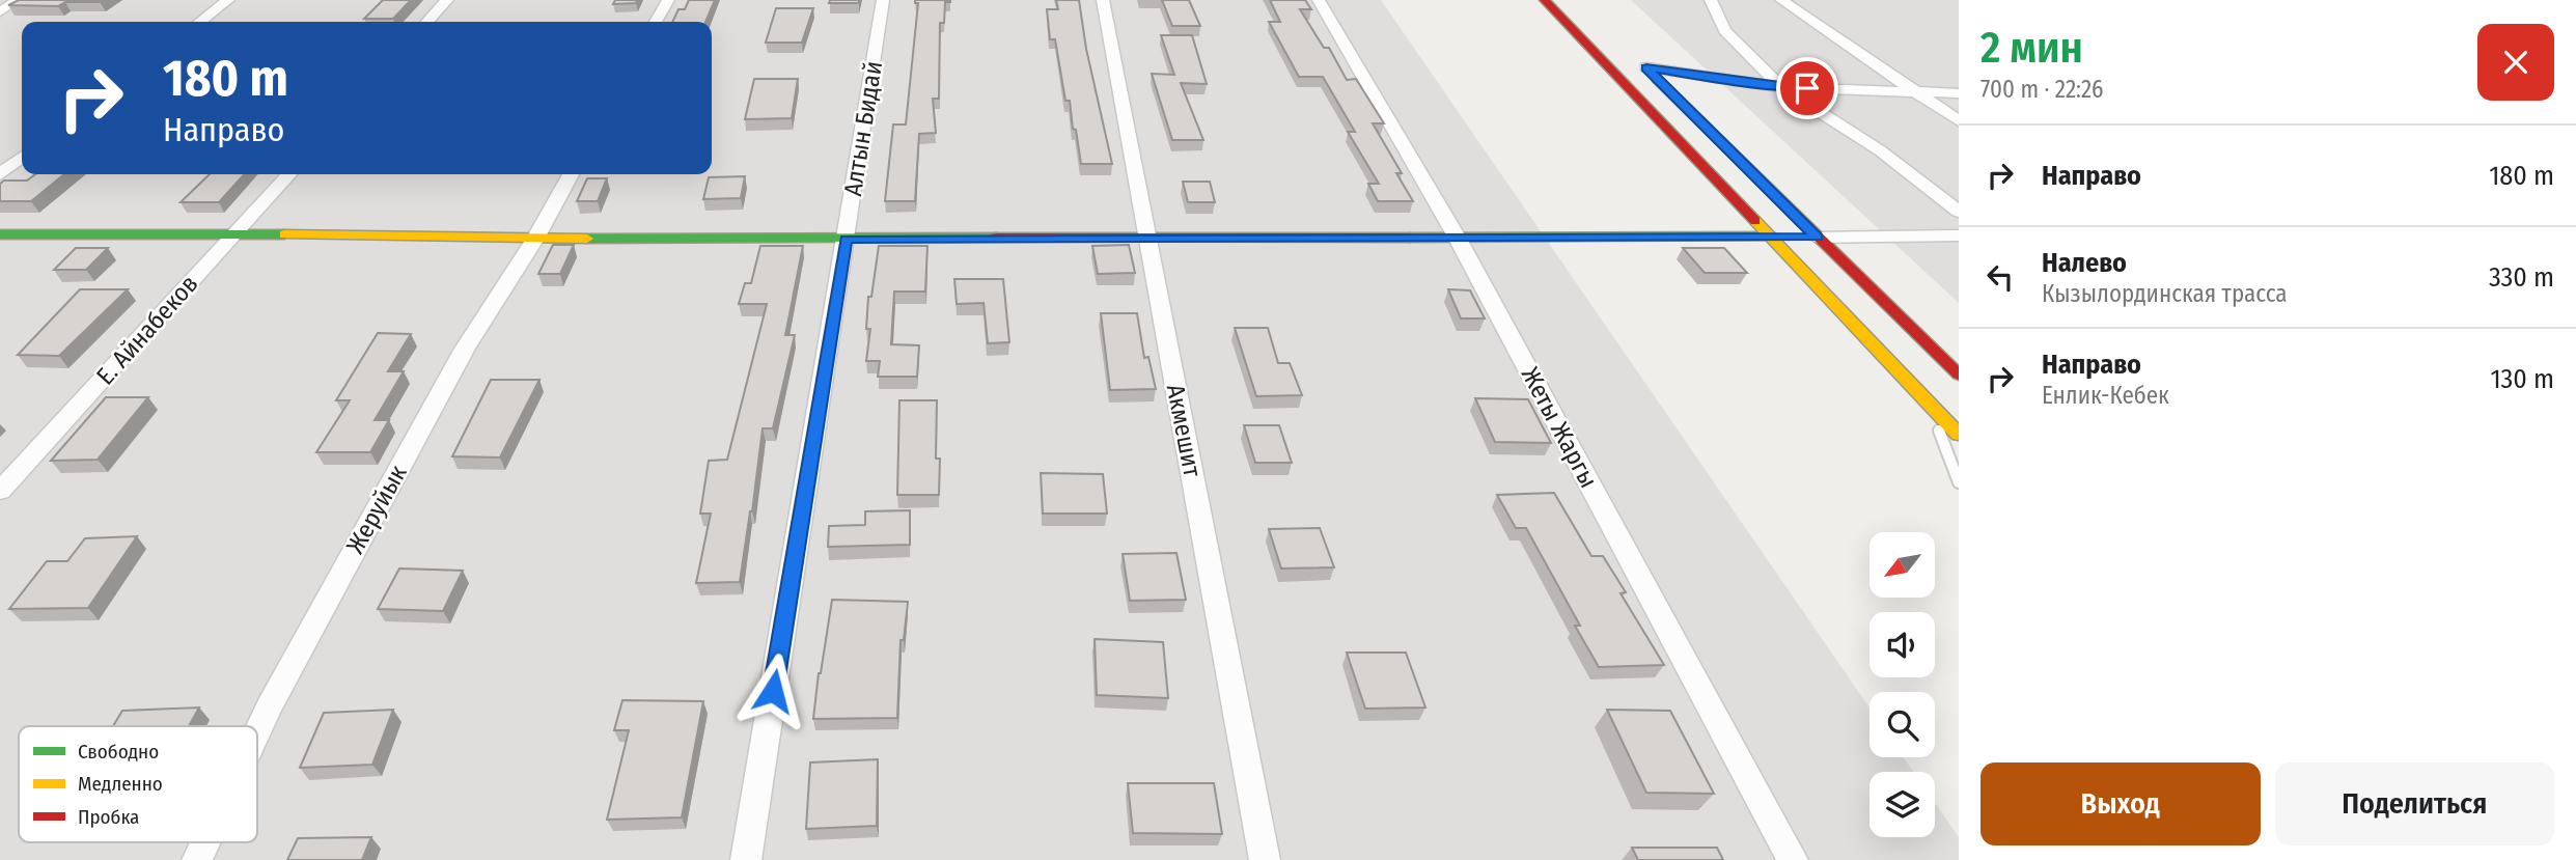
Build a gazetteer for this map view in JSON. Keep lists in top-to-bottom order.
{
  "streets": {
    "street": [
      "Алтын Бидай",
      "Е. Айнабеков",
      "Жеты Жаргы",
      "Акмешит",
      "Жеруйык"
    ]
  },
  "legend": ["Свободно", "Медленно", "Пробка"],
  "north": "bottom left",
  "page": {
    "heading": ["2 мин", "700 m · 22:26"],
    "turn": ["180 m", "Направо"],
    "list": [
      {
        "name": "Направо",
        "value": "180 m"
      },
      {
        "name": "Налево",
        "note": "Кызылординская трасса",
        "value": "330 m"
      },
      {
        "name": "Направо",
        "note": "Енлик-Кебек",
        "value": "130 m"
      }
    ],
    "buttons": ["Выход", "Поделиться"]
  }
}
